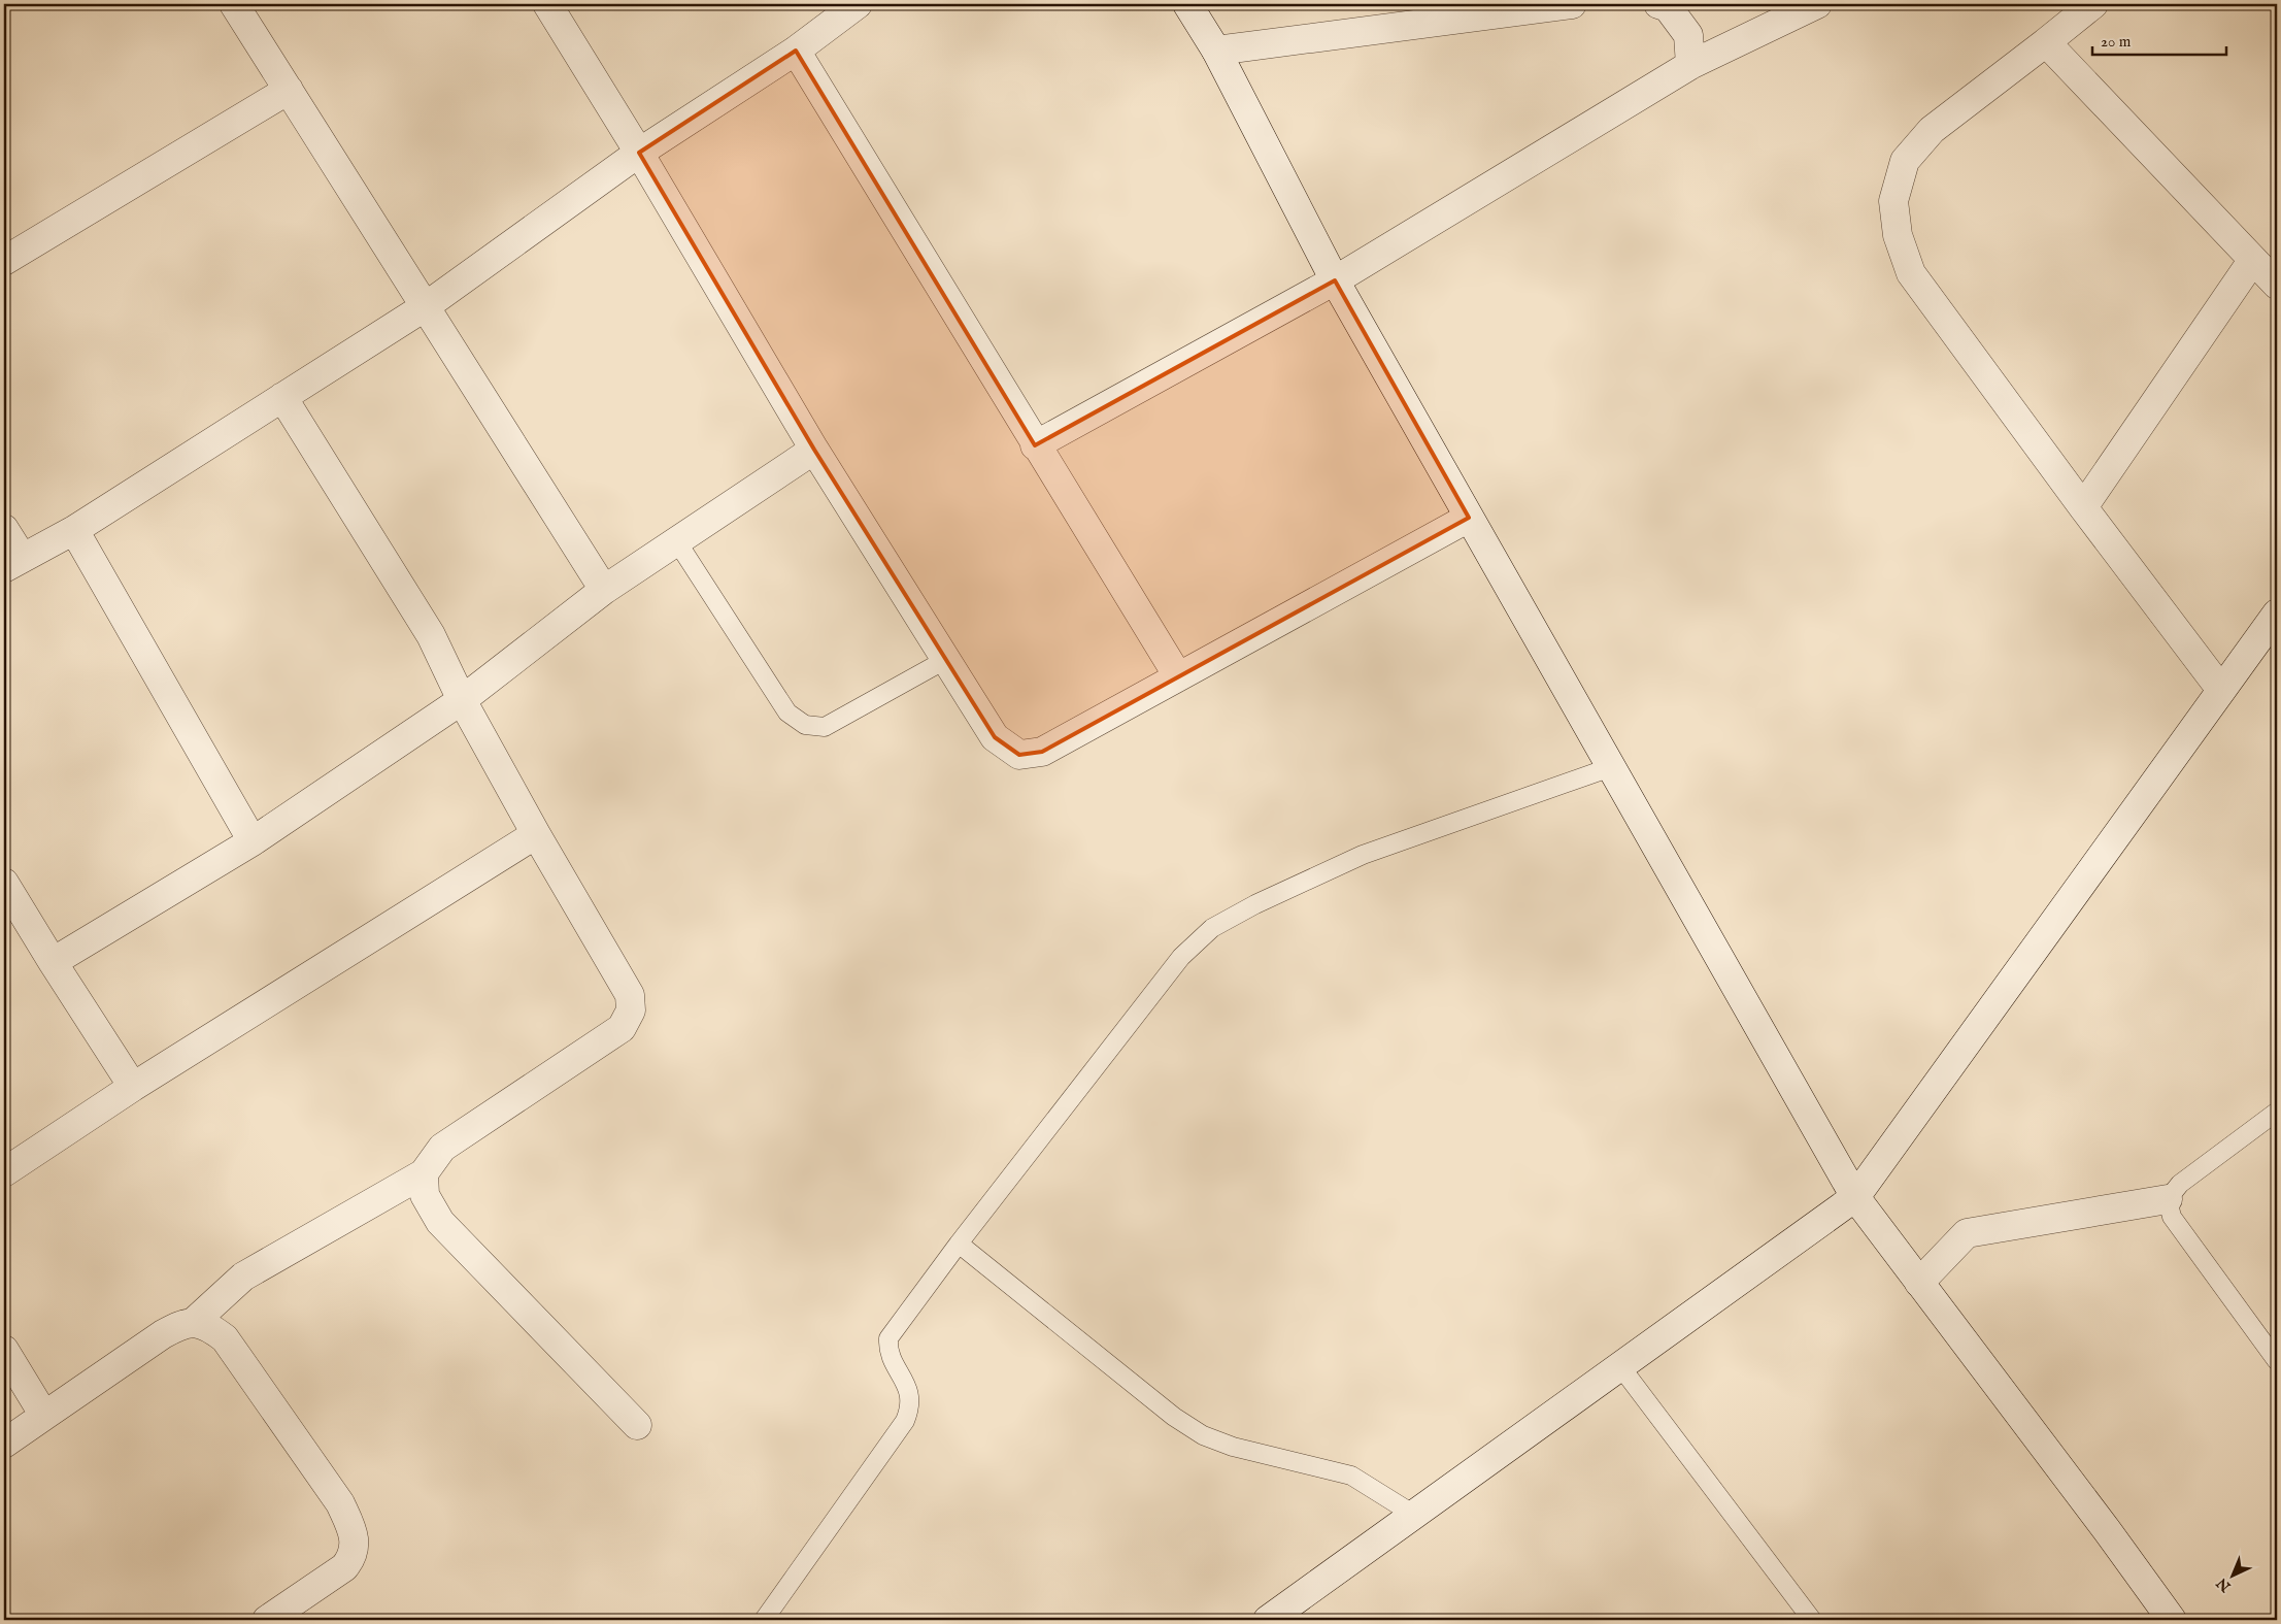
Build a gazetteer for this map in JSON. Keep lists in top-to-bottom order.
{
  "scale_bar": "20 m",
  "north": "bottom left"
}
